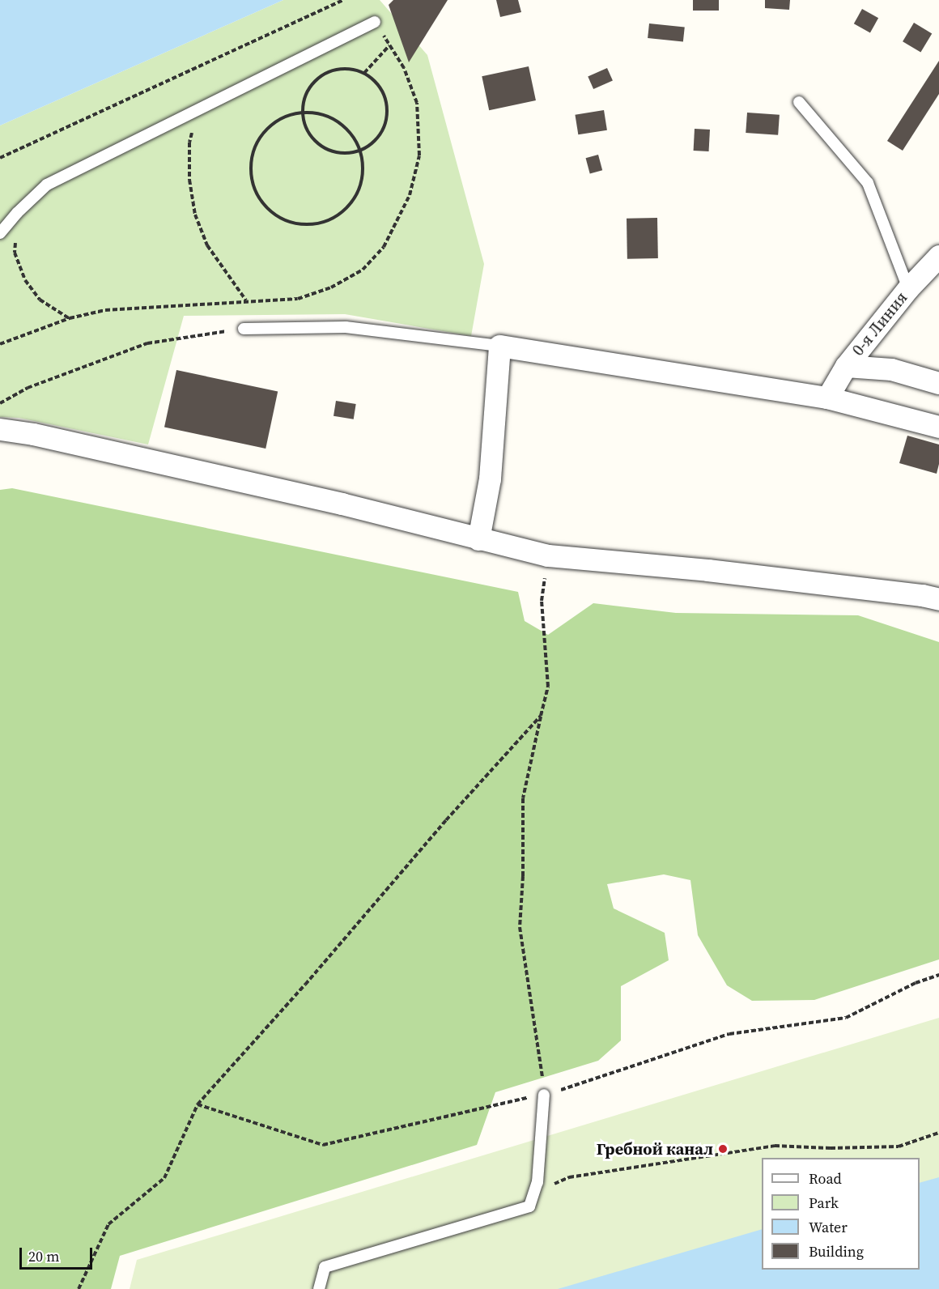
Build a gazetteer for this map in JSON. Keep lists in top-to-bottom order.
{
  "streets": {
    "street": ["0-я Линия"]
  },
  "places": ["Гребной канал"],
  "legend": [
    "Road",
    "Park",
    "Water",
    "Building"
  ],
  "scale_bar": "20 m"
}
